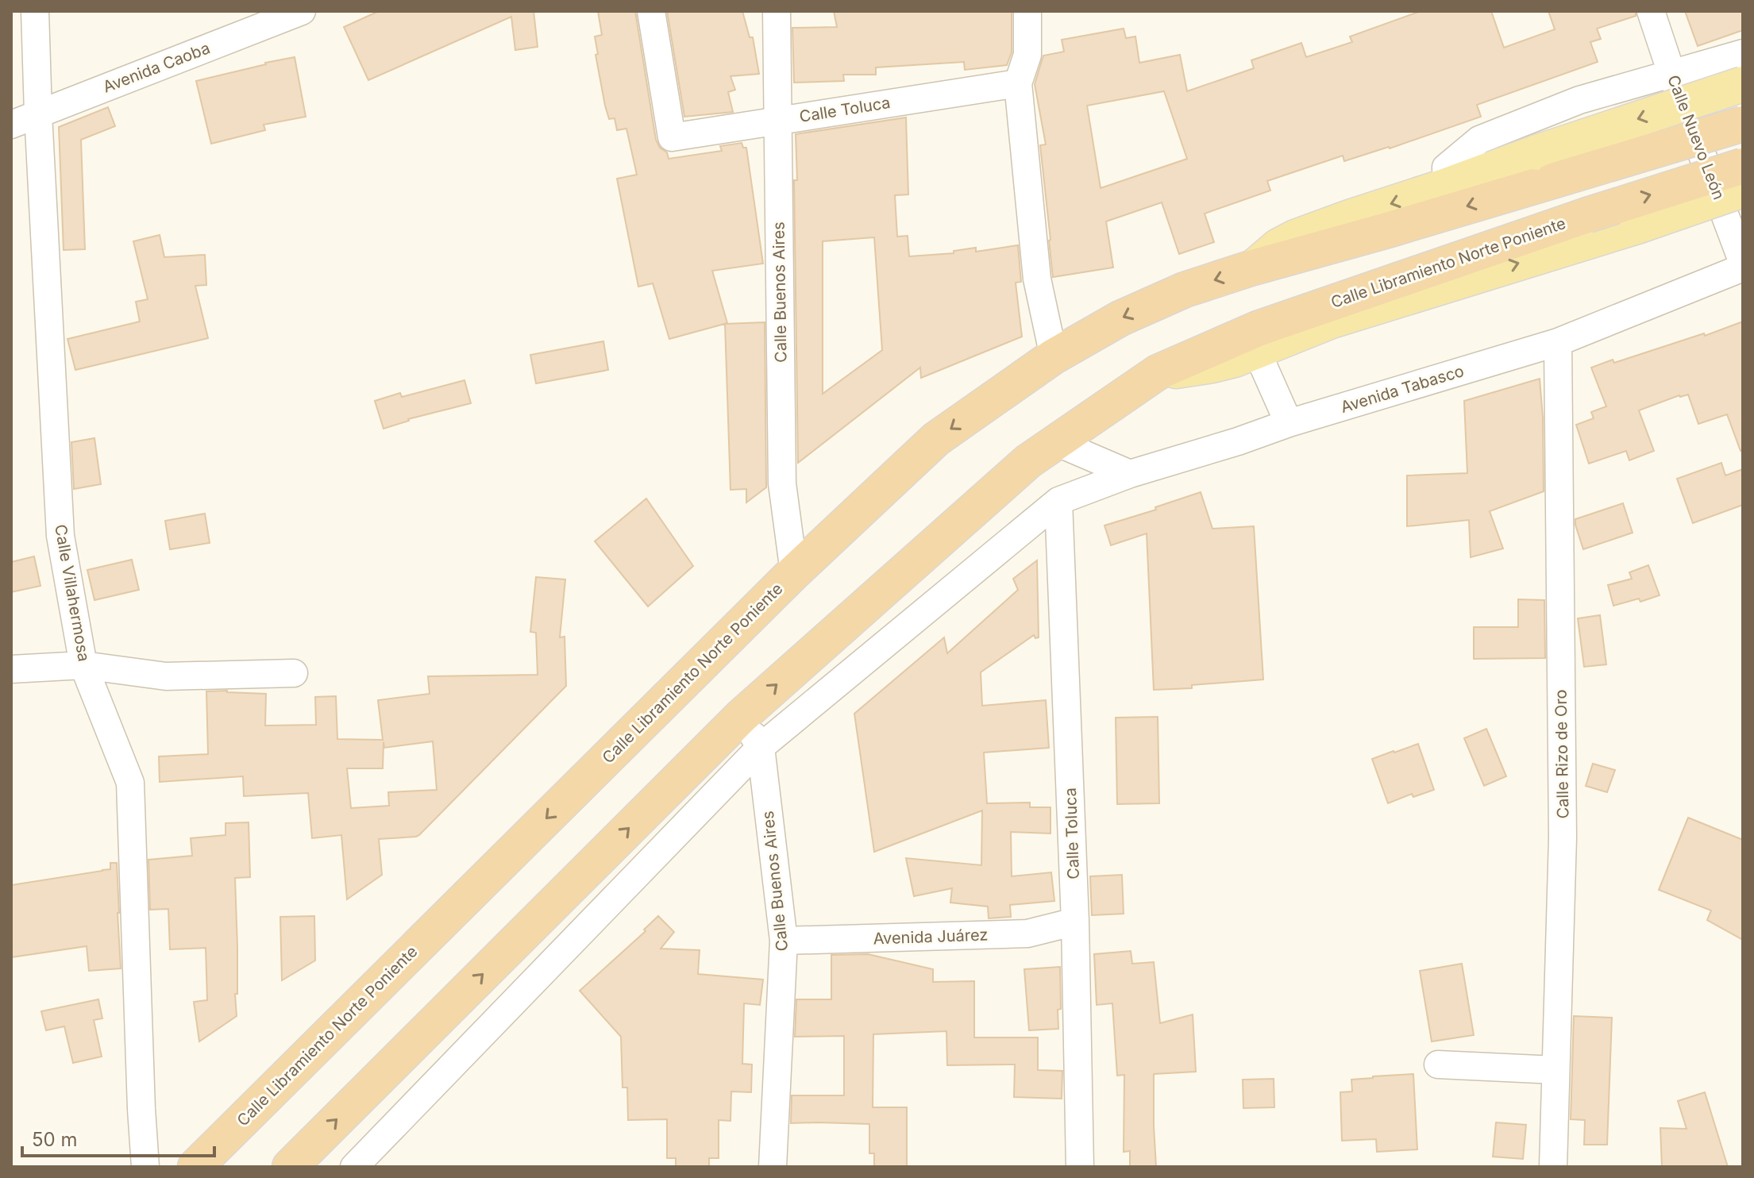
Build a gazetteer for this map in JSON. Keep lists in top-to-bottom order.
{
  "streets": {
    "highway": ["Calle Libramiento Norte Poniente"],
    "street": [
      "Avenida Caoba",
      "Calle Toluca",
      "Calle Nuevo León",
      "Calle Buenos Aires",
      "Avenida Tabasco",
      "Calle Villahermosa",
      "Calle Rizo de Oro",
      "Avenida Juárez"
    ]
  },
  "crossings": [
    ["Avenida Caoba", "Calle Villahermosa"],
    ["Calle Toluca", "Calle Buenos Aires"],
    ["Calle Toluca", "Avenida Tabasco"],
    ["Calle Toluca", "Avenida Juárez"],
    ["Calle Libramiento Norte Poniente", "Calle Buenos Aires"],
    ["Calle Buenos Aires", "Avenida Tabasco"],
    ["Calle Buenos Aires", "Avenida Juárez"],
    ["Avenida Tabasco", "Calle Rizo de Oro"]
  ],
  "scale_bar": "50 m"
}
